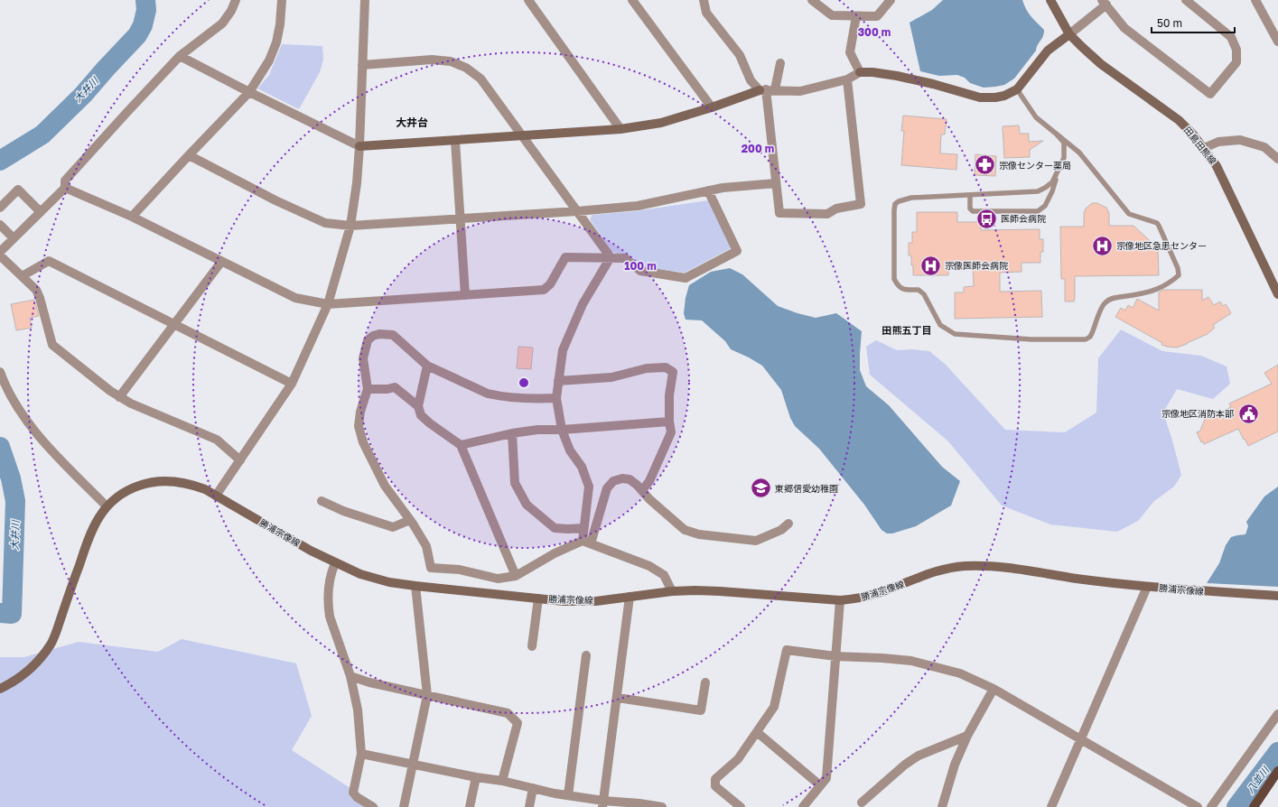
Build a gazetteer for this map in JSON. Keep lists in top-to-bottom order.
{
  "streets": {
    "main road": ["田島田熊線", "勝浦宗像線"]
  },
  "districts": ["大井台", "田熊五丁目"],
  "water": ["大井川", "八並川"],
  "places": {
    "pharmacy": ["宗像センター薬局"],
    "bus stop": ["医師会病院"],
    "hospital": ["宗像地区急患センター", "宗像医師会病院"],
    "public building": ["宗像地区消防本部"],
    "school or university": ["東郷信愛幼稚園"]
  },
  "scale_bar": "50 m",
  "rings": ["300 m", "200 m", "100 m"]
}
